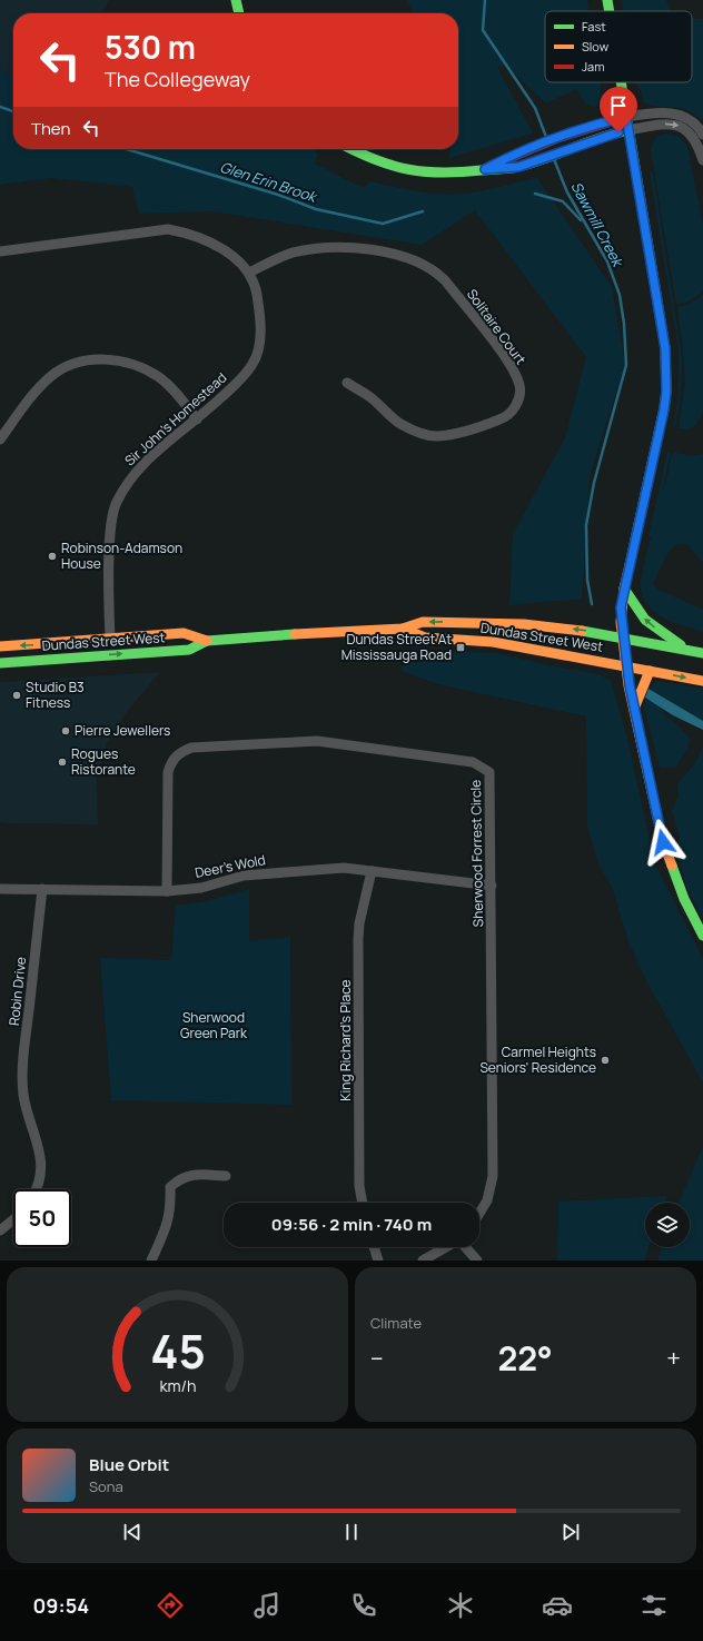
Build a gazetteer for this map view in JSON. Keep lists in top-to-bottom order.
{
  "streets": {
    "main road": ["Dundas Street West"],
    "street": [
      "Solitaire Court",
      "Sir John's Homestead",
      "Sherwood Forrest Circle",
      "Deer's Wold",
      "Robin Drive",
      "King Richard's Place"
    ]
  },
  "crossings": [
    ["Solitaire Court", "Sir John's Homestead"],
    ["Sir John's Homestead", "Dundas Street West"],
    ["Sherwood Forrest Circle", "Deer's Wold"],
    ["Deer's Wold", "Robin Drive"],
    ["Deer's Wold", "King Richard's Place"]
  ],
  "water": ["Glen Erin Brook", "Sawmill Creek"],
  "parks": ["Sherwood Green Park"],
  "places": {
    "other": [
      "Robinson-Adamson House",
      "Studio B3 Fitness",
      "Pierre Jewellers",
      "Rogues Ristorante",
      "Carmel Heights Seniors' Residence"
    ],
    "transit": ["Dundas Street At Mississauga Road"]
  },
  "legend": ["Fast", "Slow", "Jam"],
  "page": {
    "turn": ["530 m", "The Collegeway"],
    "then": "Then",
    "limit": "50",
    "trip": "09:56 · 2 min · 740 m",
    "tile": "Climate",
    "heat": ["−", "22°", "+"],
    "song": ["Blue Orbit", "Sona"],
    "tabs": "09:54",
    "gauge": ["45", "km/h"]
  }
}
